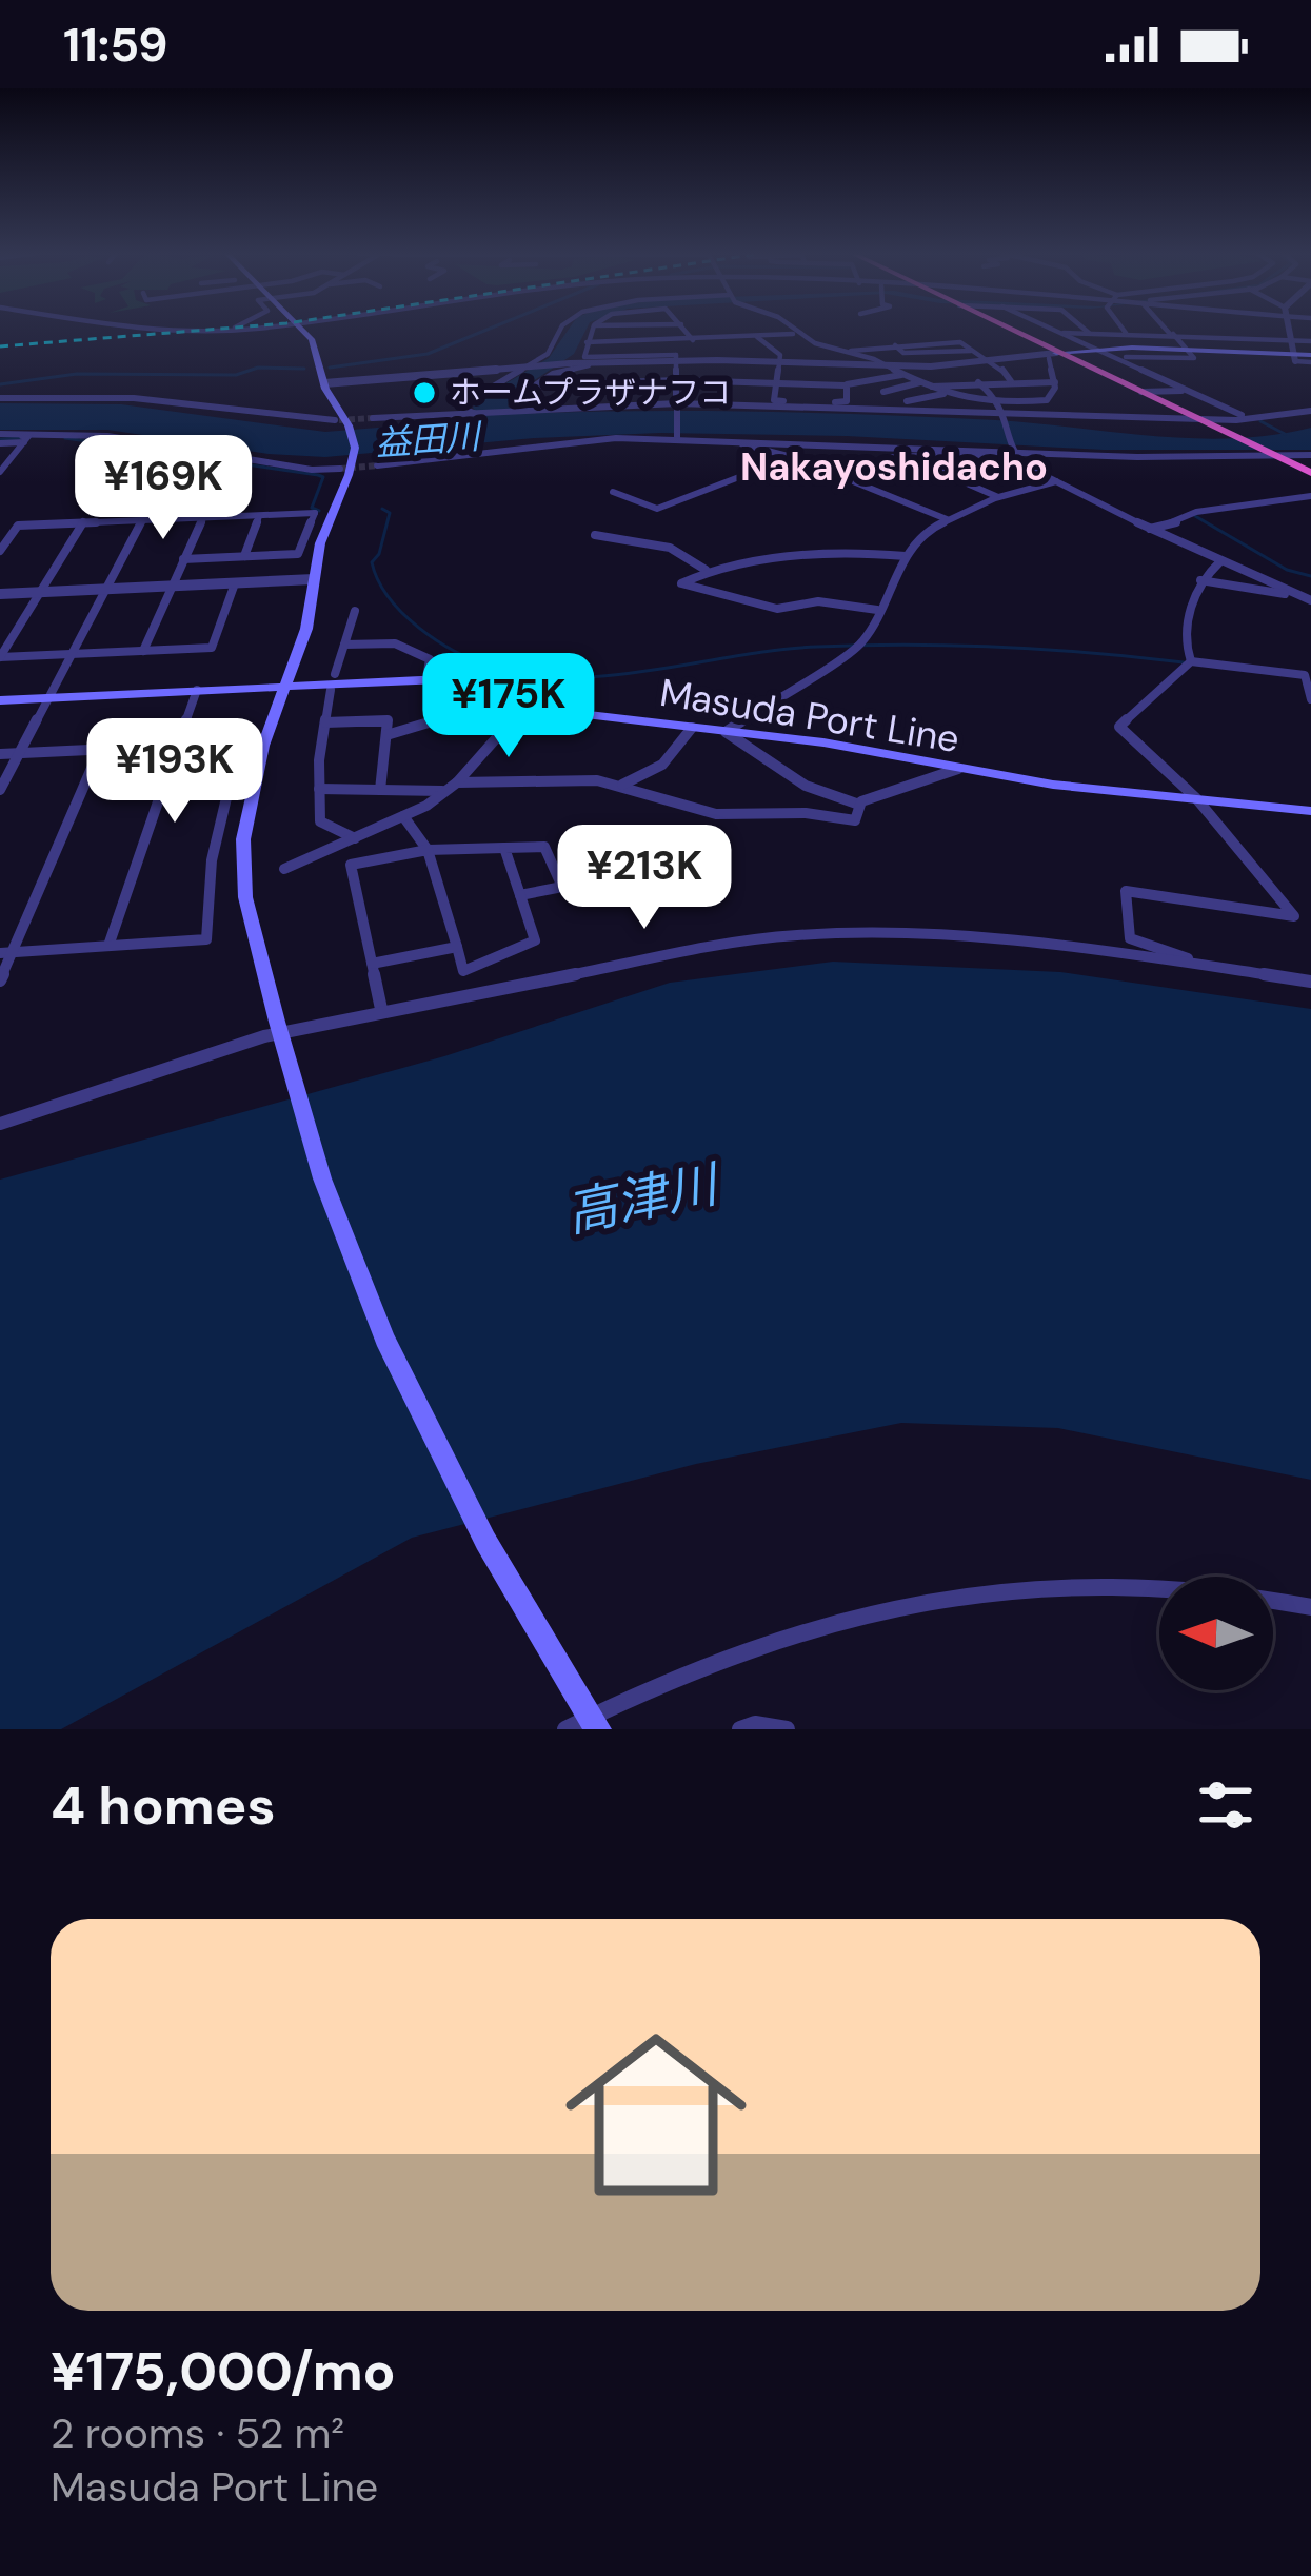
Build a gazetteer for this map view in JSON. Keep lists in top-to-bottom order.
{
  "streets": {
    "main road": ["Masuda Port Line"]
  },
  "districts": ["Nakayoshidacho"],
  "water": ["益田川", "高津川"],
  "places": ["ホームプラザナフコ"],
  "north": "left",
  "page": {
    "status": "11:59",
    "price": [
      "¥169K",
      "¥175K",
      "¥193K",
      "¥213K"
    ],
    "heading": "4 homes",
    "list": [
      {
        "name": "¥175,000/mo",
        "note": "2 rooms · 52 m² · Masuda Port Line"
      }
    ]
  }
}
